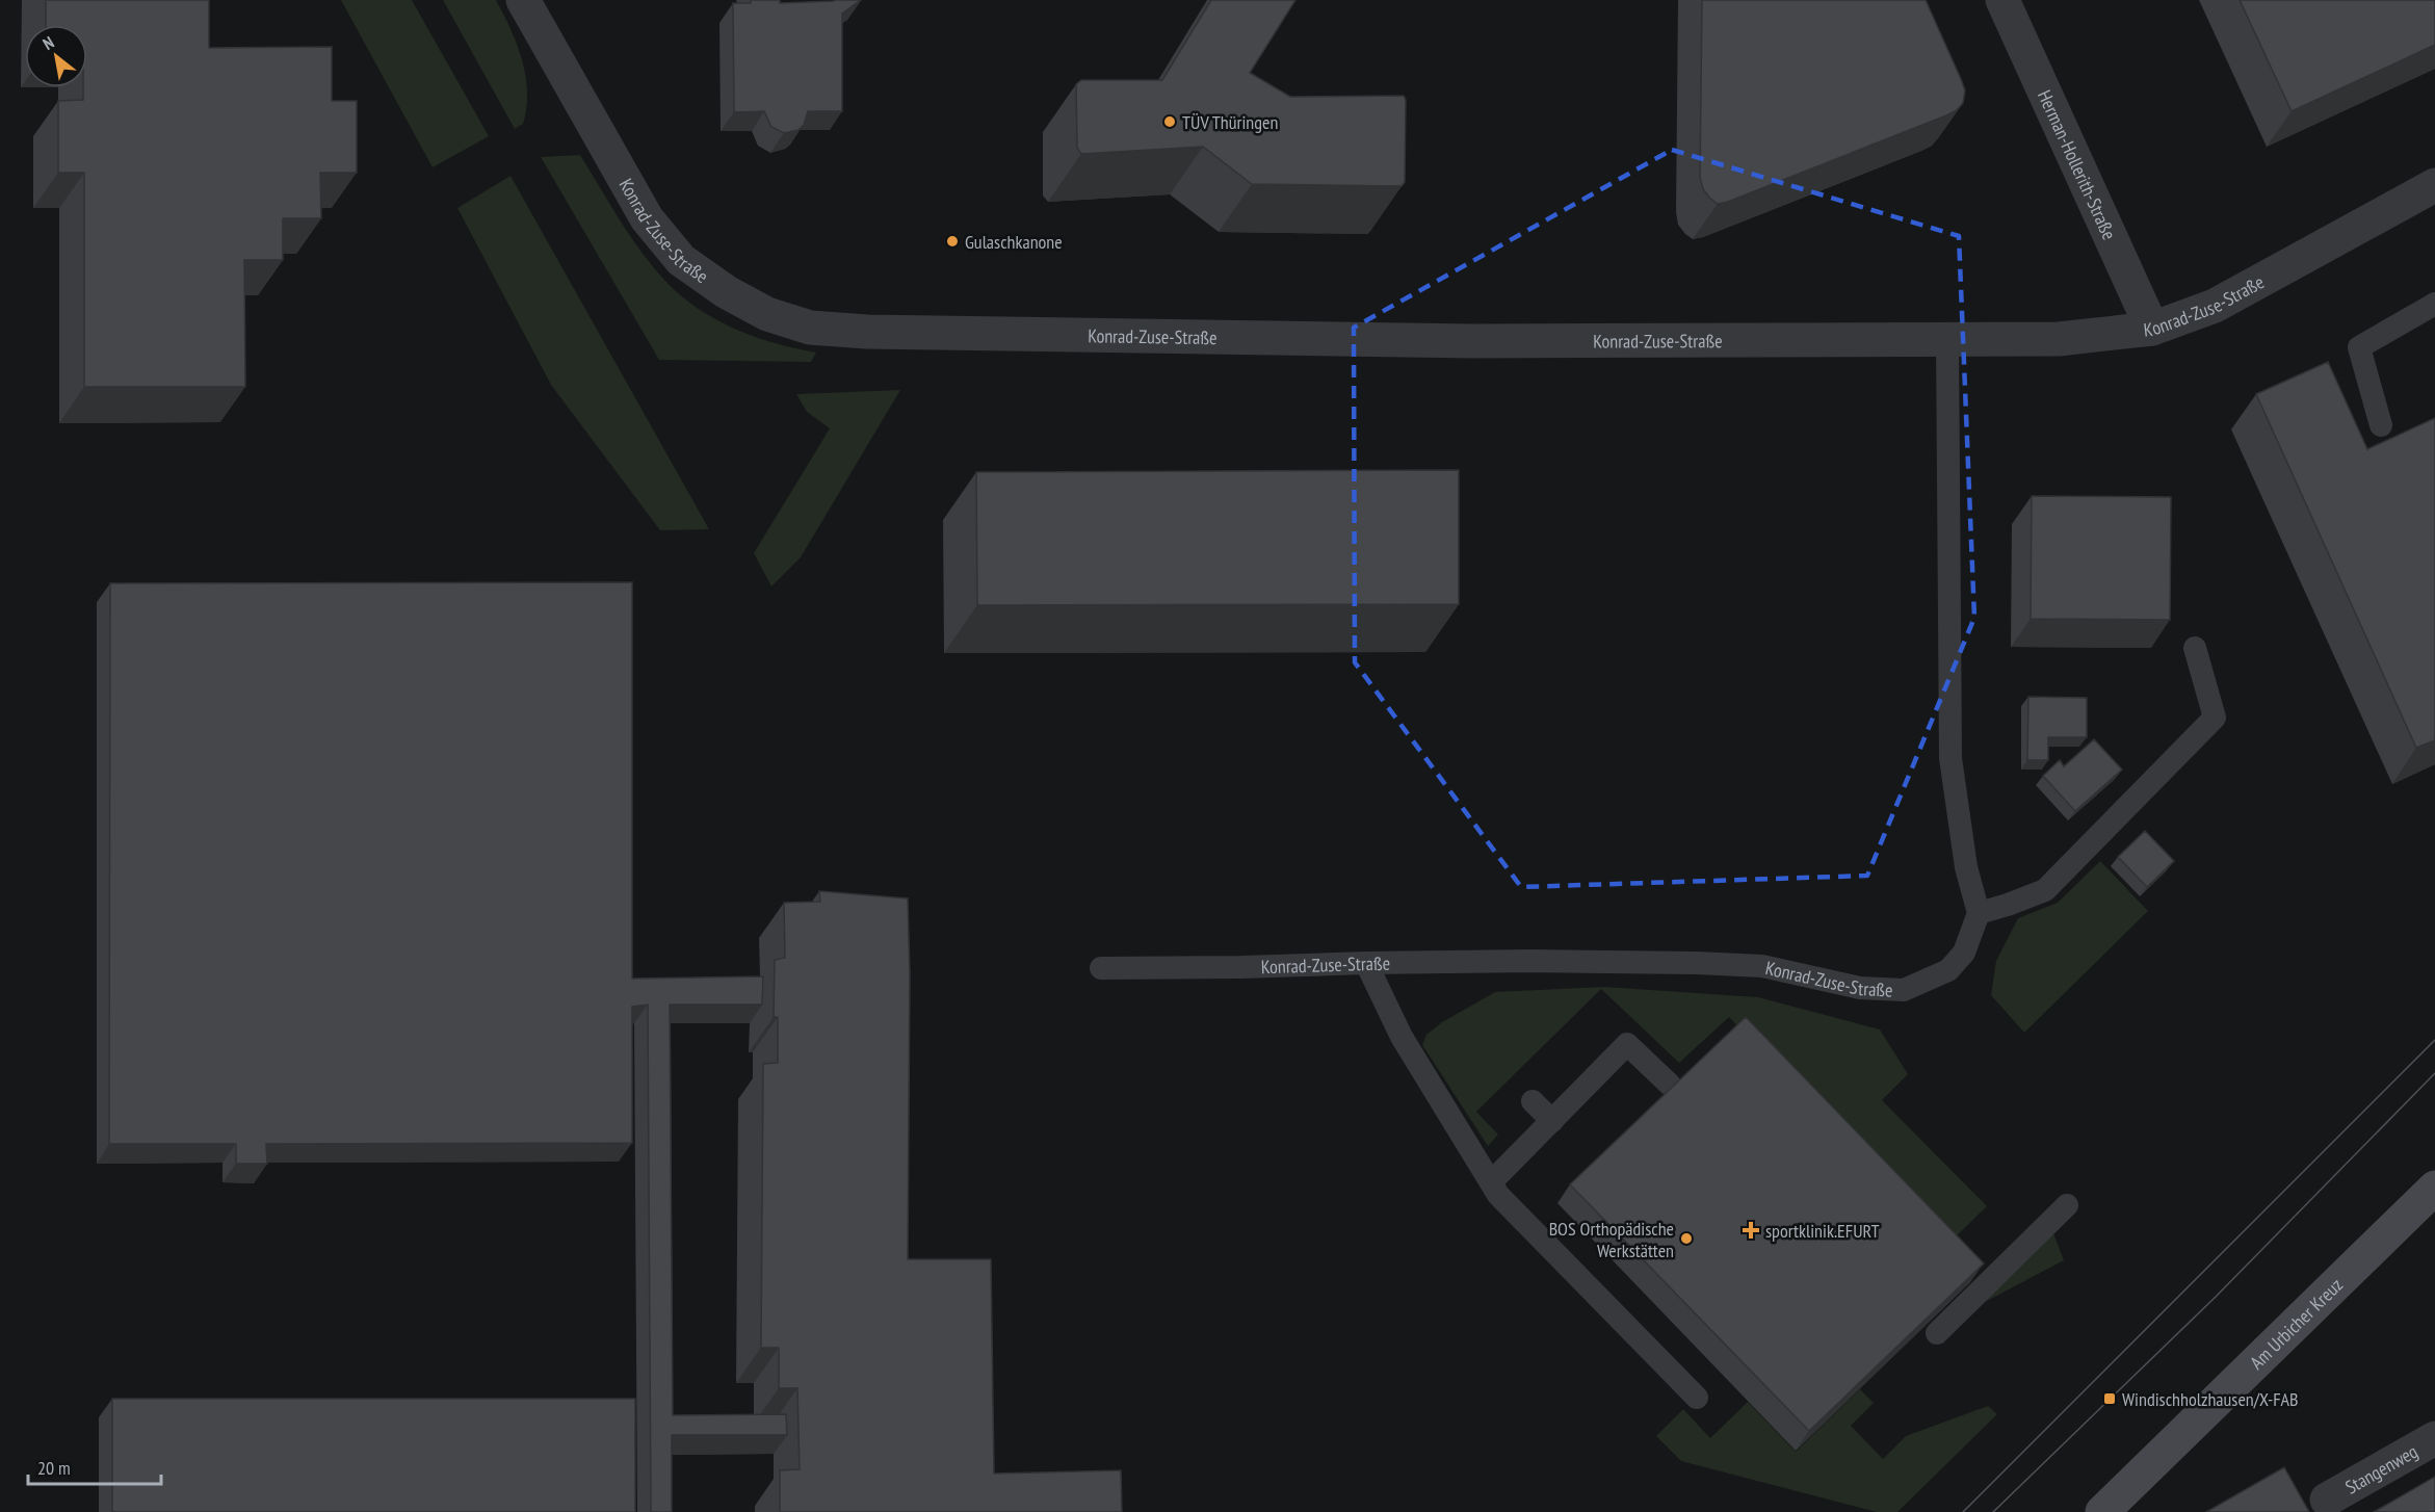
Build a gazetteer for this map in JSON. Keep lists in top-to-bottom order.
{
  "streets": {
    "main road": ["Am Urbicher Kreuz"],
    "street": ["Herman-Hollerith-Straße", "Konrad-Zuse-Straße", "Stangenweg"]
  },
  "crossings": [
    ["Herman-Hollerith-Straße", "Konrad-Zuse-Straße"]
  ],
  "places": {
    "other": ["TÜV Thüringen", "Gulaschkanone", "BOS Orthopädische Werkstätten"],
    "health": ["sportklinik.EFURT"],
    "transit": ["Windischholzhausen/X-FAB"]
  },
  "scale_bar": "20 m",
  "north": "top left"
}
